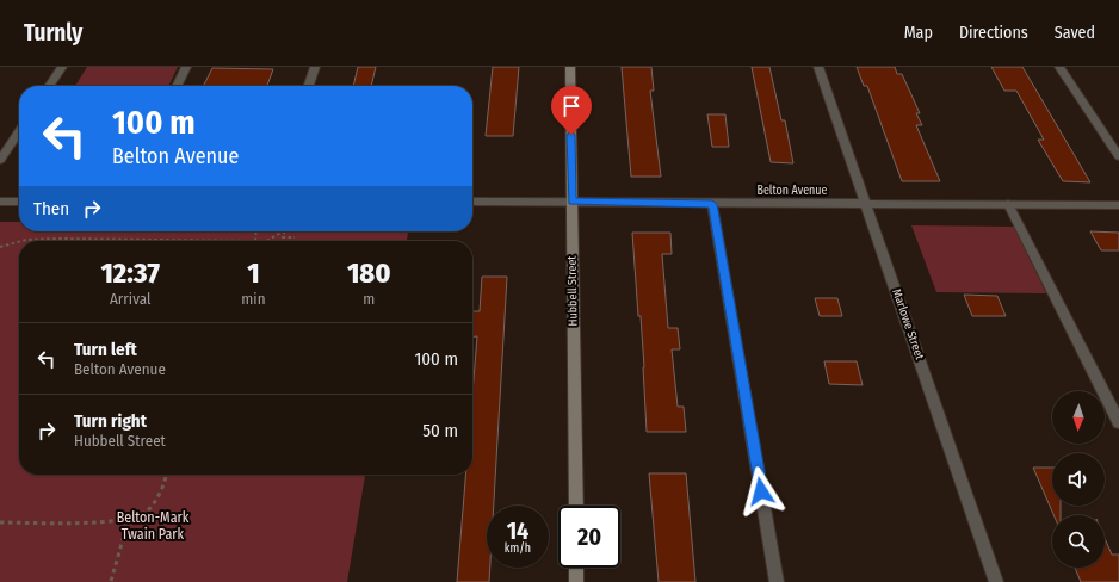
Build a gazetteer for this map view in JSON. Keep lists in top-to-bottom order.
{
  "streets": {
    "street": ["Belton Avenue", "Hubbell Street", "Marlowe Street"]
  },
  "crossings": [
    ["Belton Avenue", "Hubbell Street"],
    ["Belton Avenue", "Marlowe Street"]
  ],
  "parks": ["Belton-Mark Twain Park"],
  "north": "bottom",
  "page": {
    "header": "Turnly",
    "nav": ["Map", "Directions", "Saved"],
    "turn": ["100 m", "Belton Avenue"],
    "then": "Then",
    "eta": [
      "12:37",
      "Arrival",
      "1",
      "min",
      "180",
      "m"
    ],
    "list": [
      {
        "name": "Turn left",
        "note": "Belton Avenue",
        "value": "100 m"
      },
      {
        "name": "Turn right",
        "note": "Hubbell Street",
        "value": "50 m"
      }
    ],
    "speed": "14 km/h",
    "limit": "20"
  }
}
